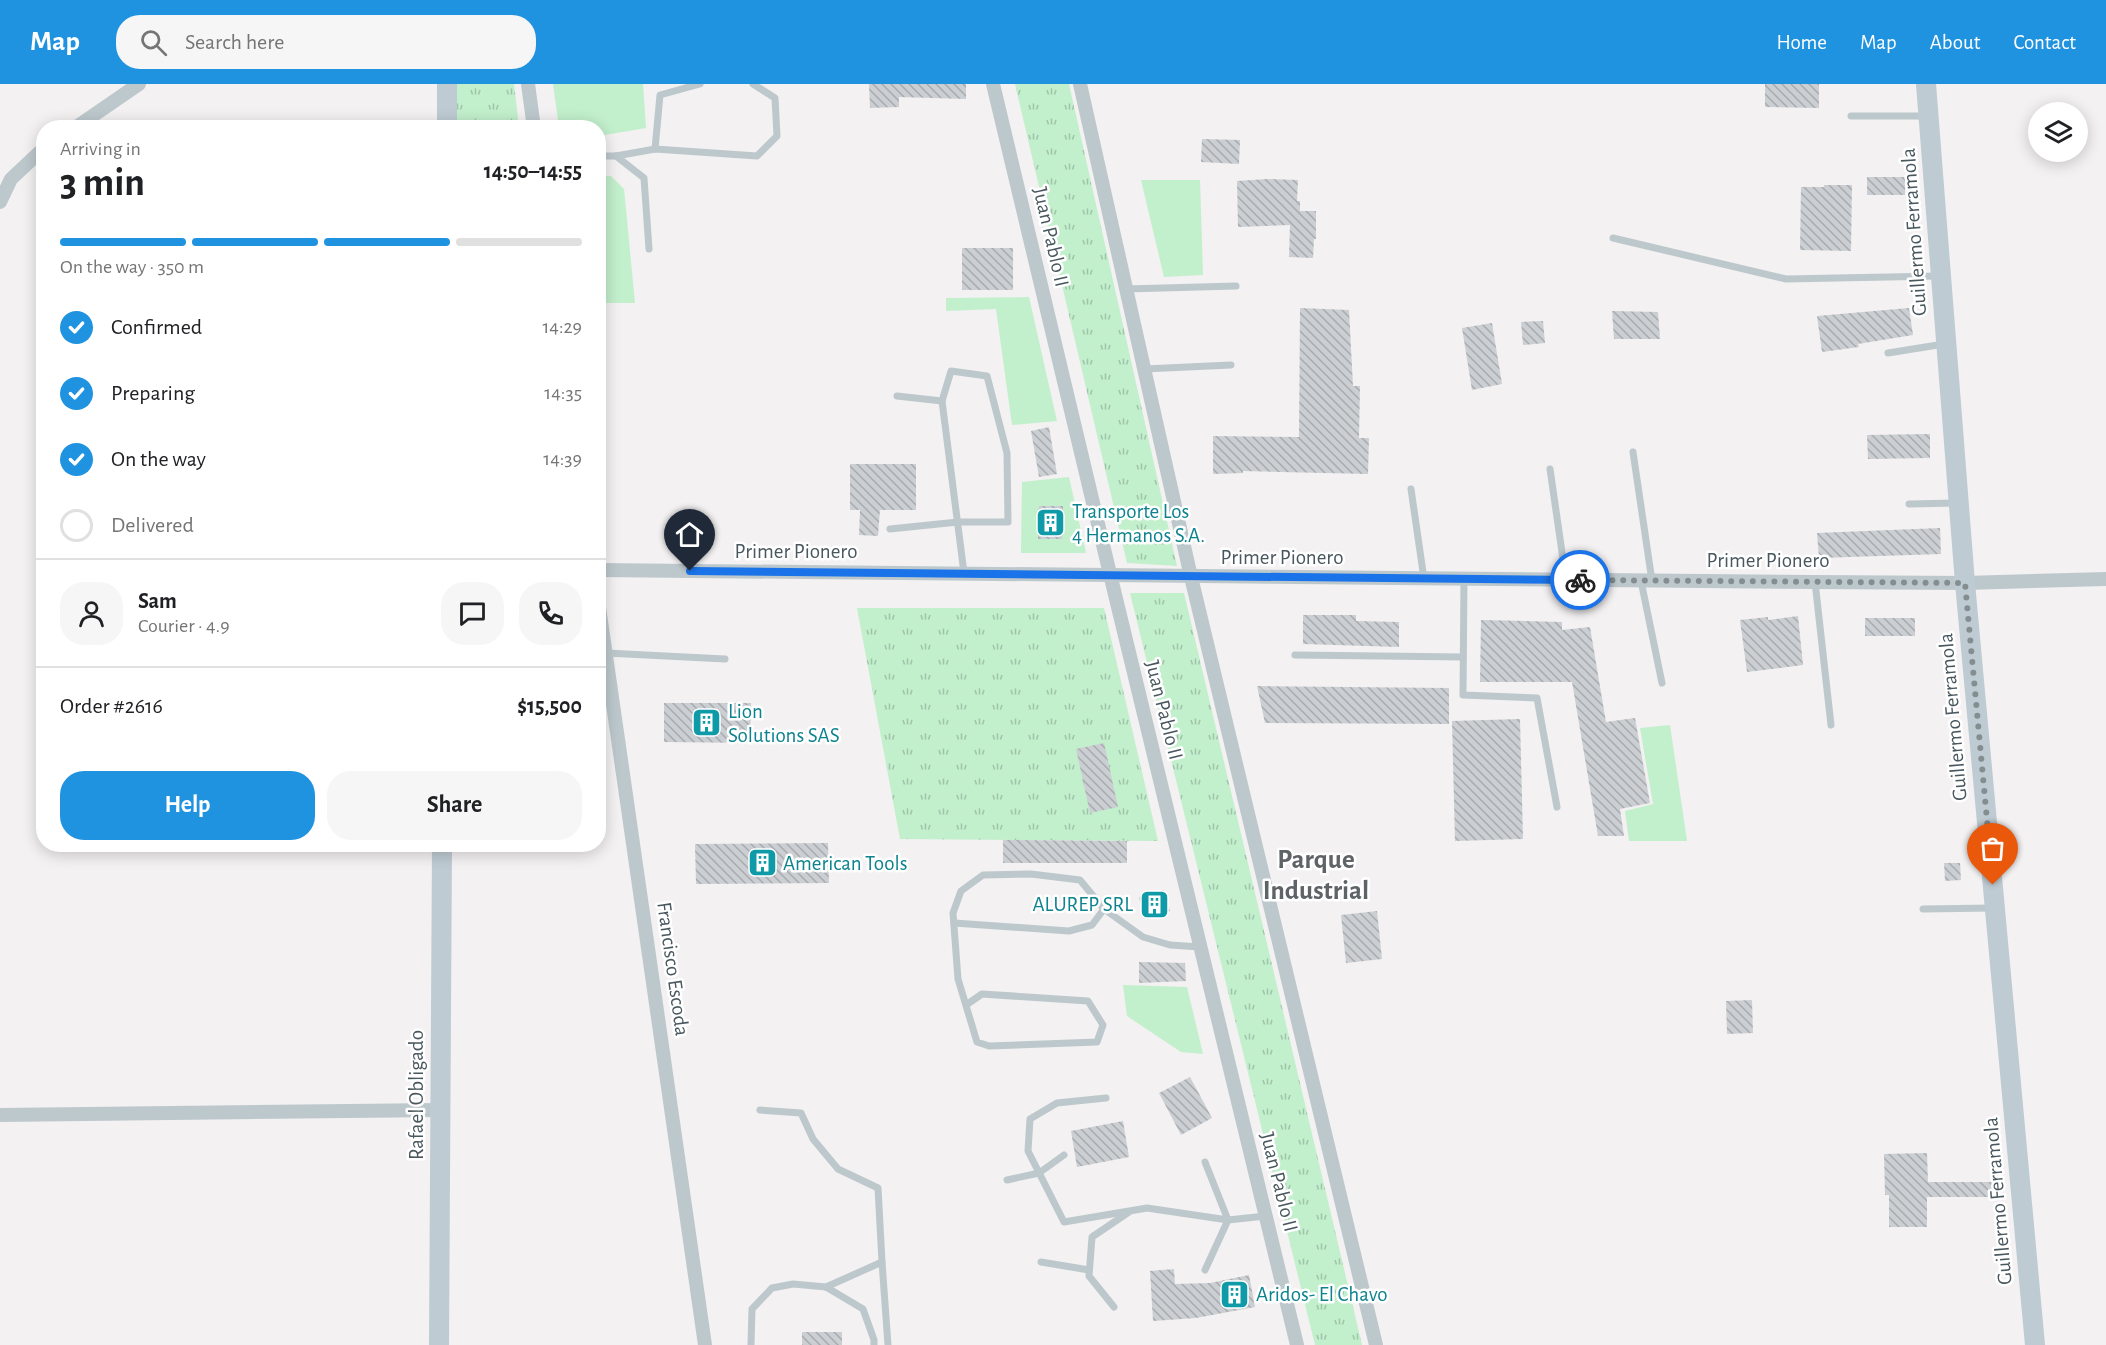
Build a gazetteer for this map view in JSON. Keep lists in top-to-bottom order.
{
  "streets": {
    "street": [
      "Guillermo Ferramola",
      "Juan Pablo II",
      "Primer Pionero",
      "Francisco Escoda",
      "Rafael Obligado"
    ]
  },
  "crossings": [
    ["Guillermo Ferramola", "Primer Pionero"],
    ["Juan Pablo II", "Primer Pionero"]
  ],
  "districts": ["Parque Industrial"],
  "places": {
    "building": [
      "Transporte Los 4 Hermanos S.A.",
      "Lion Solutions SAS",
      "American Tools",
      "ALUREP SRL",
      "Aridos- El Chavo"
    ]
  },
  "page": {
    "header": "Map",
    "search": "Search here",
    "nav": [
      "Home",
      "Map",
      "About",
      "Contact"
    ],
    "heading": ["3 min", "Arriving in", "14:50–14:55"],
    "panel": [
      "Sam",
      "Courier · 4.9",
      "Order #2616",
      "$15,500"
    ],
    "bar": "On the way · 350 m",
    "list": [
      ["Confirmed", "14:29"],
      ["Preparing", "14:35"],
      ["On the way", "14:39"],
      "Delivered"
    ],
    "buttons": ["Help", "Share"]
  }
}
